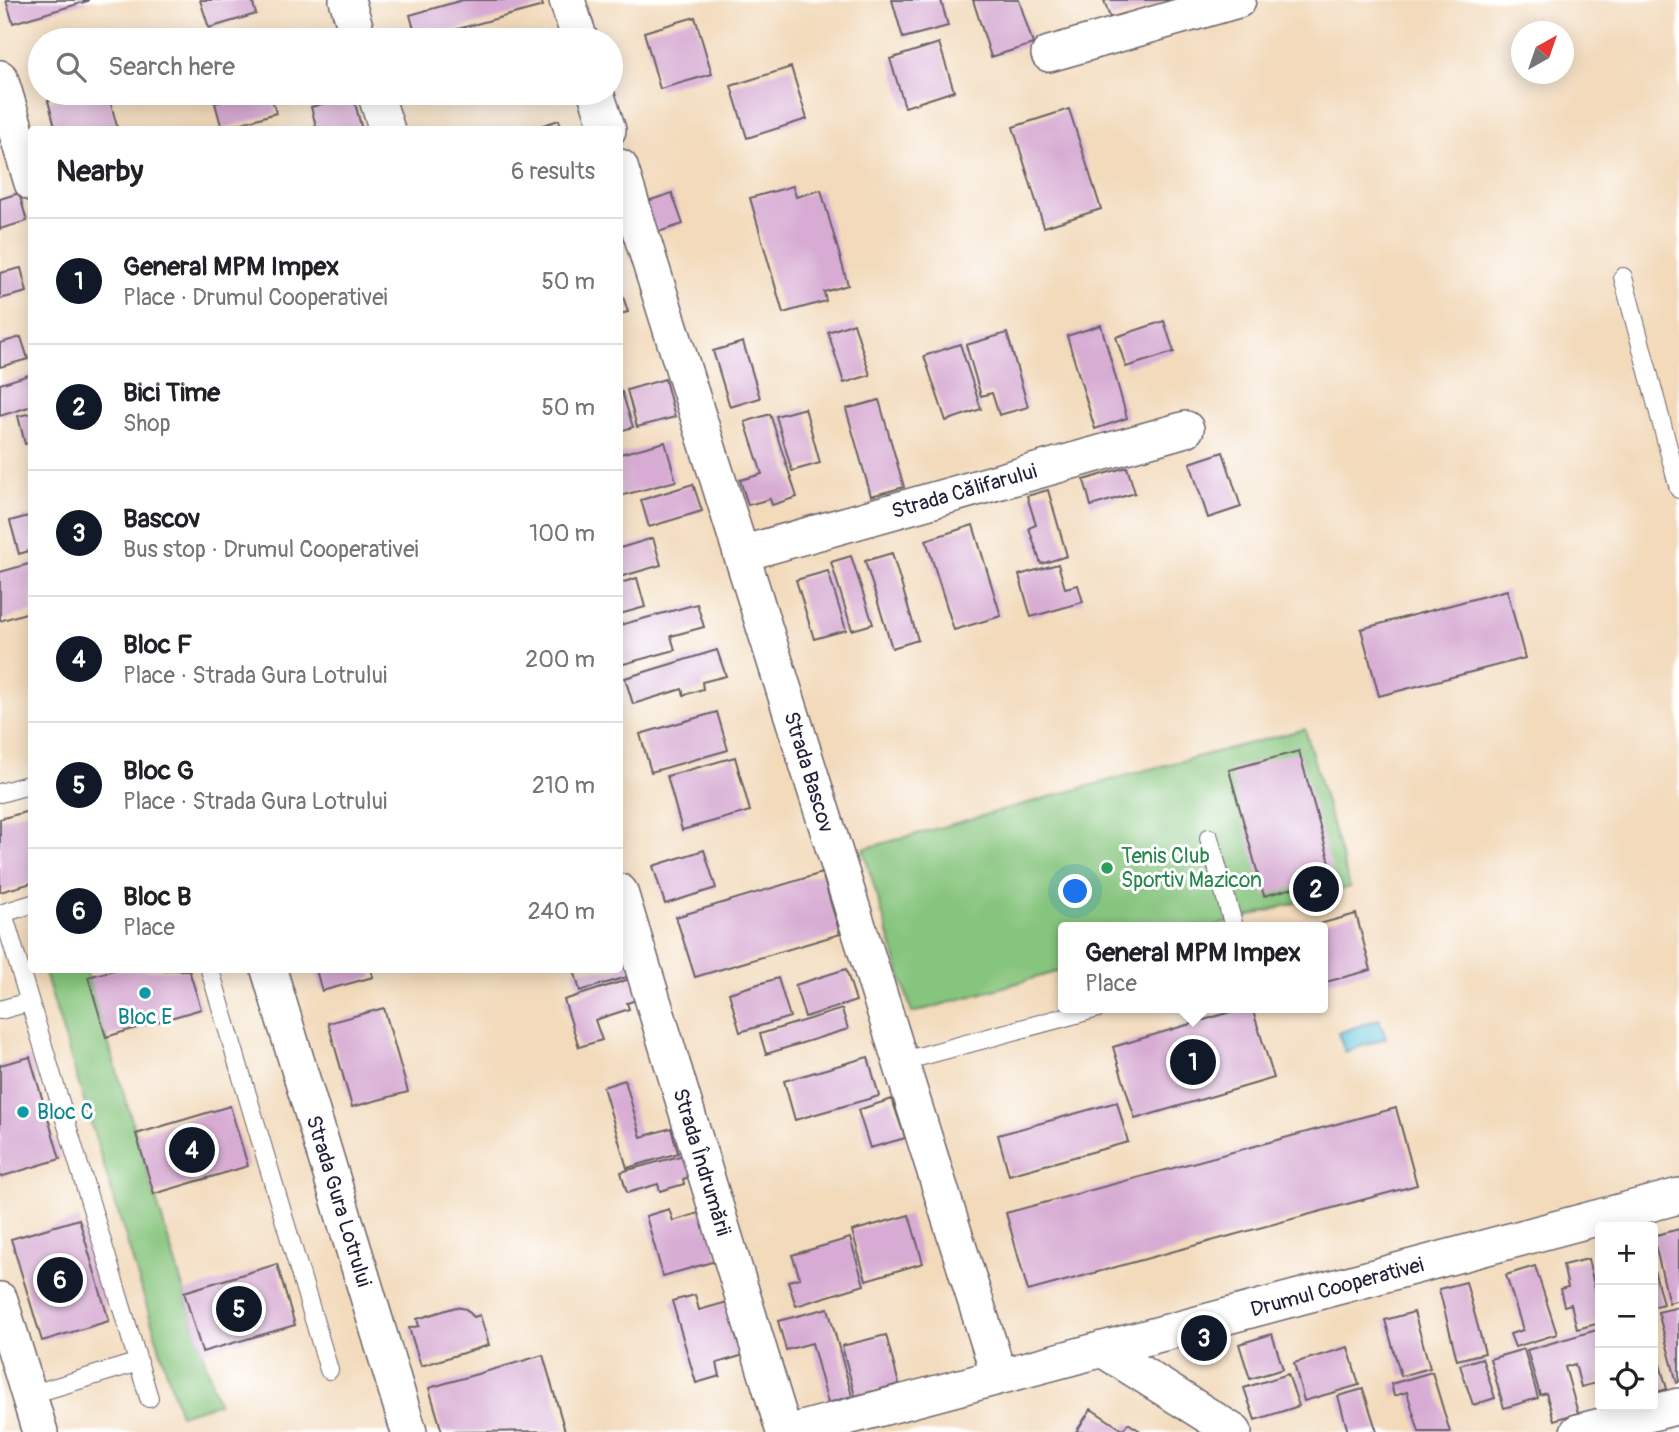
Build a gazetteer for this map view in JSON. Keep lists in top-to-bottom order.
{
  "streets": {
    "street": [
      "Strada Călifarului",
      "Strada Bascov",
      "Strada Îndrumării",
      "Strada Gura Lotrului",
      "Drumul Cooperativei"
    ]
  },
  "crossings": [
    ["Strada Călifarului", "Strada Bascov"],
    ["Strada Bascov", "Drumul Cooperativei"],
    ["Strada Îndrumării", "Drumul Cooperativei"]
  ],
  "places": ["Tenis Club Sportiv Mazicon", "Bloc E", "Bloc C"],
  "north": "top right",
  "page": {
    "search": "Search here",
    "heading": ["Nearby", "6 results"],
    "list": [
      {
        "mark": "1",
        "name": "General MPM Impex",
        "note": "Place · Drumul Cooperativei",
        "value": "50 m"
      },
      {
        "mark": "2",
        "name": "Bici Time",
        "note": "Shop",
        "value": "50 m"
      },
      {
        "mark": "3",
        "name": "Bascov",
        "note": "Bus stop · Drumul Cooperativei",
        "value": "100 m"
      },
      {
        "mark": "4",
        "name": "Bloc F",
        "note": "Place · Strada Gura Lotrului",
        "value": "200 m"
      },
      {
        "mark": "5",
        "name": "Bloc G",
        "note": "Place · Strada Gura Lotrului",
        "value": "210 m"
      },
      {
        "mark": "6",
        "name": "Bloc B",
        "note": "Place",
        "value": "240 m"
      }
    ],
    "pins": [
      "2",
      "1",
      "4",
      "6",
      "5",
      "3"
    ],
    "popup": ["General MPM Impex", "Place"],
    "map_buttons": ["+", "−"]
  }
}
